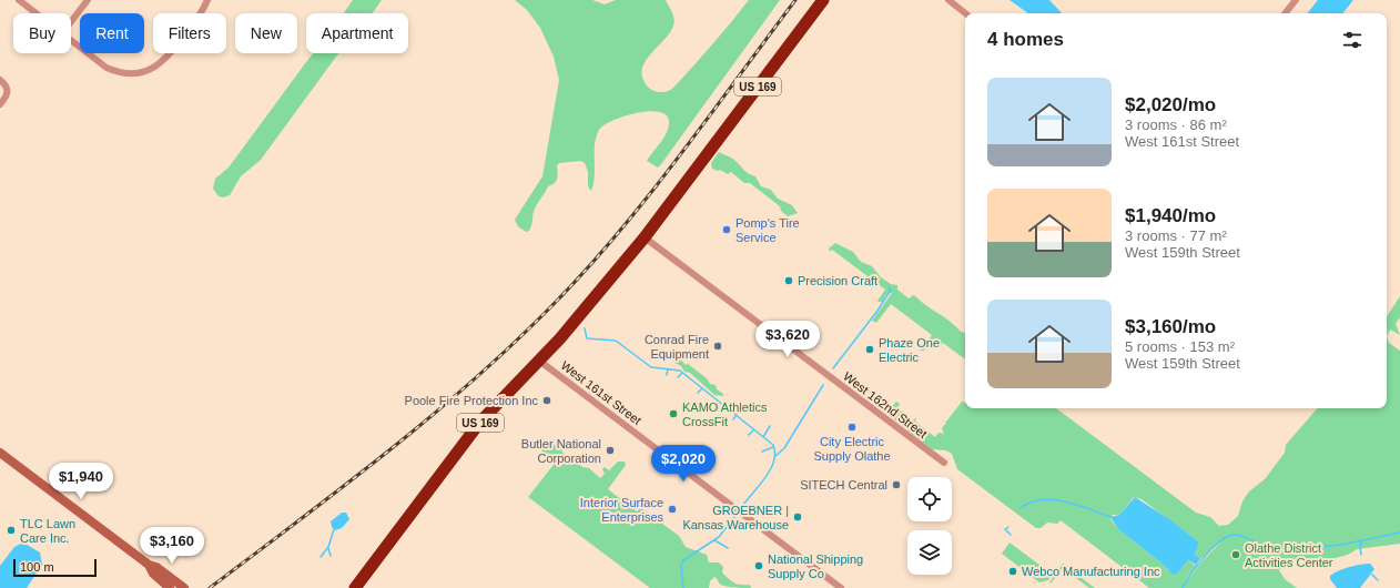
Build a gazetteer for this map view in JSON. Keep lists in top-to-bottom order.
{
  "streets": {
    "highway": ["US 169"],
    "street": ["West 161st Street", "West 162nd Street"]
  },
  "crossings": [
    ["US 169", "West 161st Street"],
    ["US 169", "West 162nd Street"]
  ],
  "places": [
    "Pomp's Tire Service",
    "Precision Craft",
    "Conrad Fire Equipment",
    "Phaze One Electric",
    "Poole Fire Protection Inc",
    "KAMO Athletics CrossFit",
    "City Electric Supply Olathe",
    "Butler National Corporation",
    "SITECH Central",
    "Interior Surface Enterprises",
    "GROEBNER | Kansas Warehouse",
    "TLC Lawn Care Inc.",
    "Olathe District Activities Center",
    "National Shipping Supply Co",
    "Webco Manufacturing Inc"
  ],
  "scale_bar": "100 m",
  "page": {
    "chip": [
      "Buy",
      "Rent",
      "Filters",
      "New",
      "Apartment"
    ],
    "heading": "4 homes",
    "list": [
      {
        "name": "$2,020/mo",
        "note": "3 rooms · 86 m² · West 161st Street"
      },
      {
        "name": "$1,940/mo",
        "note": "3 rooms · 77 m² · West 159th Street"
      },
      {
        "name": "$3,160/mo",
        "note": "5 rooms · 153 m² · West 159th Street"
      }
    ],
    "price": [
      "$3,620",
      "$2,020",
      "$1,940",
      "$3,160"
    ],
    "scale": "100 m"
  }
}
